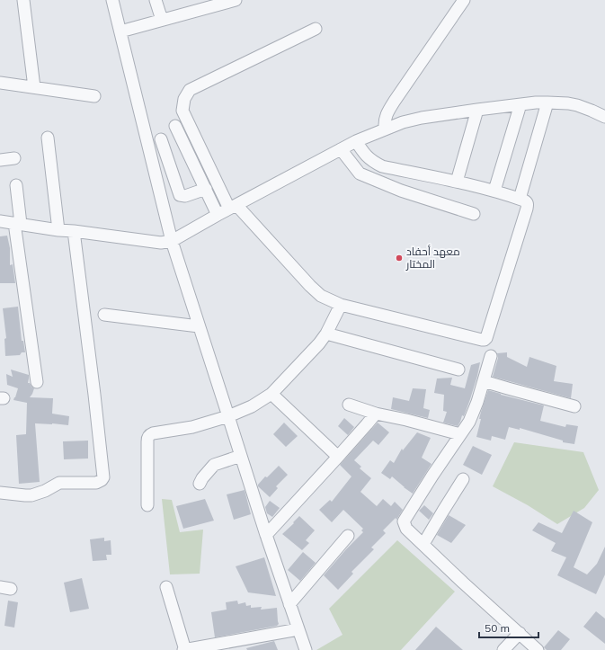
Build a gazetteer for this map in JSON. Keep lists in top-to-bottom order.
{
  "places": ["معهد أحفاد المختار"],
  "scale_bar": "50 m"
}
